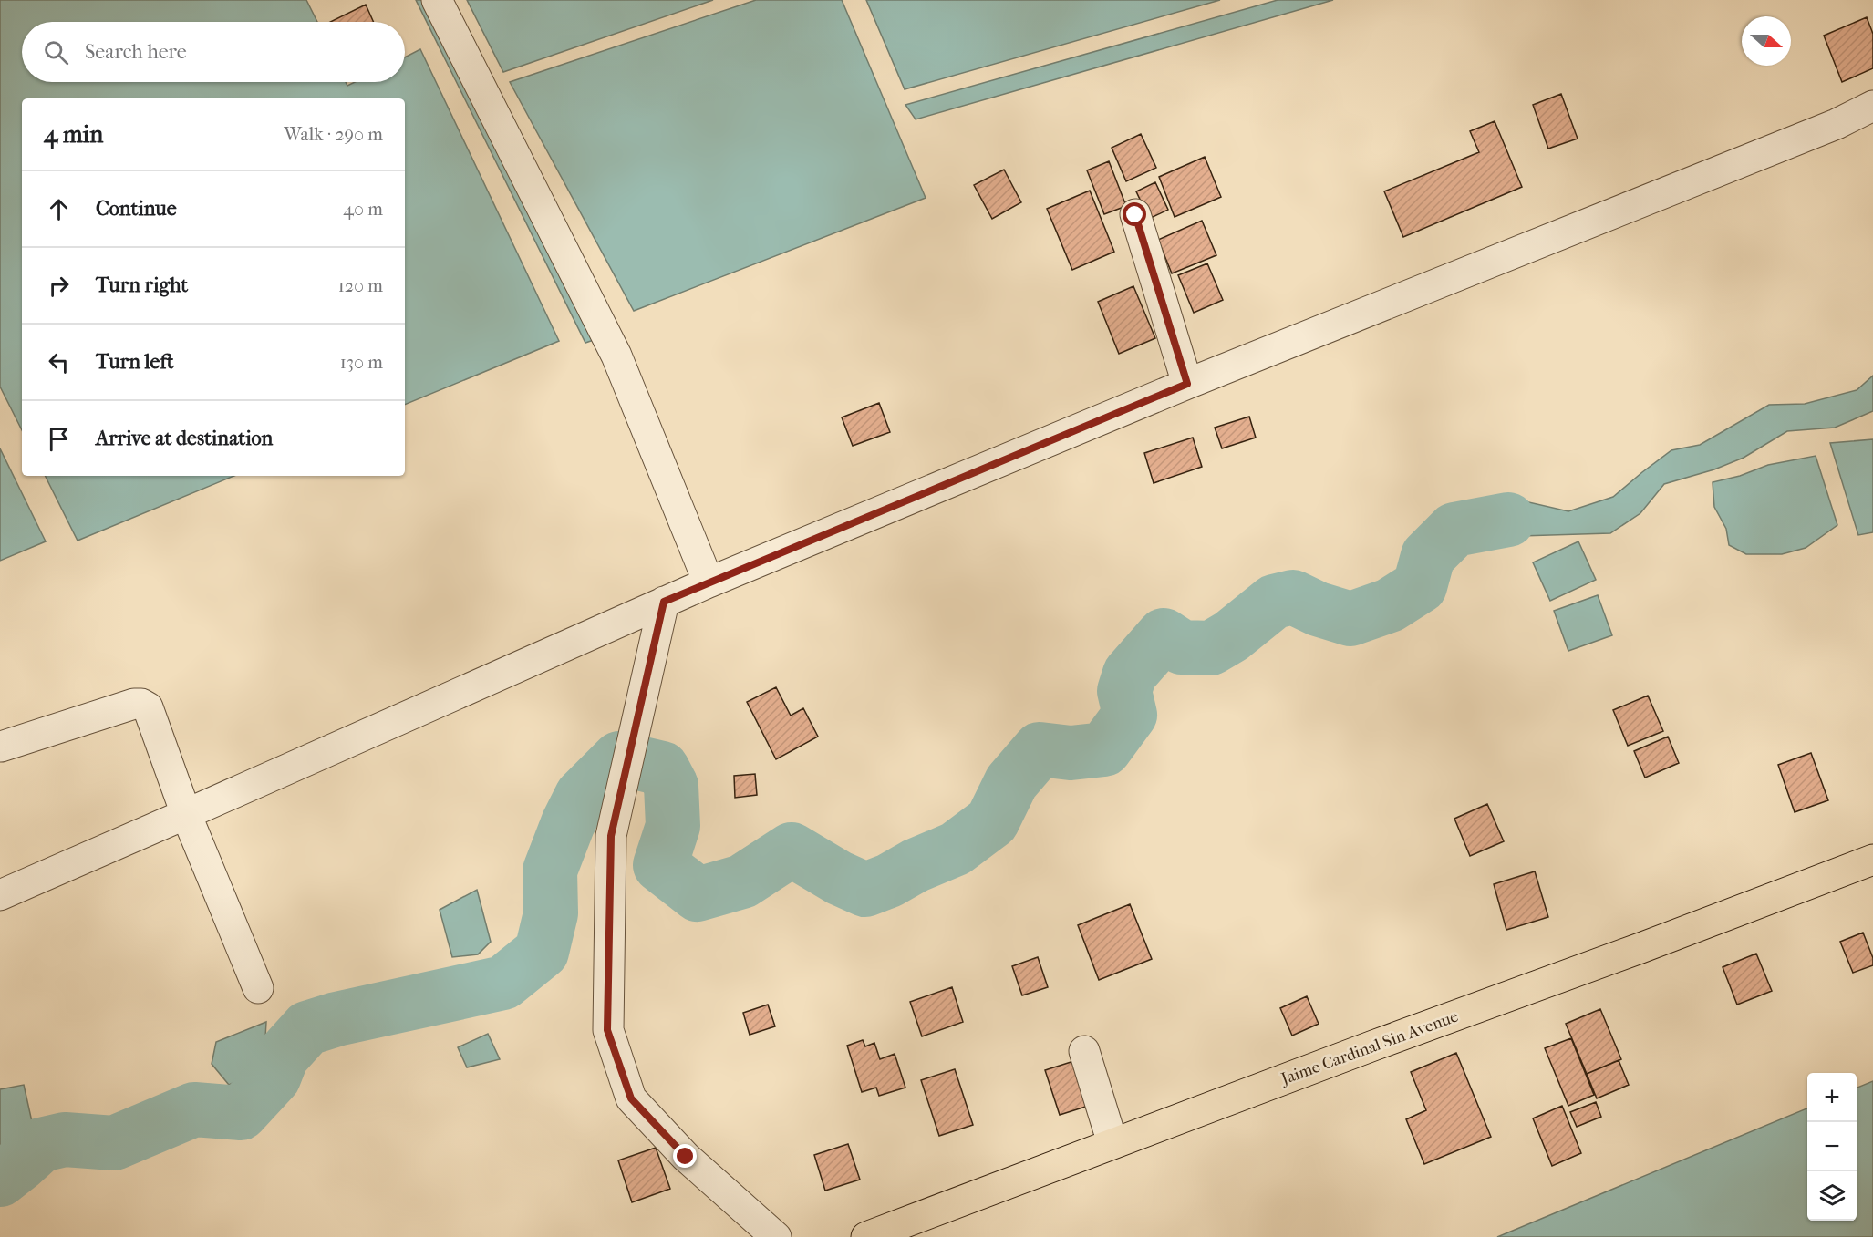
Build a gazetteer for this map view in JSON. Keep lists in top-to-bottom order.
{
  "streets": {
    "main road": ["Jaime Cardinal Sin Avenue"]
  },
  "north": "right",
  "page": {
    "search": "Search here",
    "heading": ["4 min", "Walk · 290 m"],
    "list": [
      ["Continue", "40 m"],
      ["Turn right", "120 m"],
      ["Turn left", "130 m"],
      "Arrive at destination"
    ],
    "map_buttons": ["+", "−"]
  }
}
